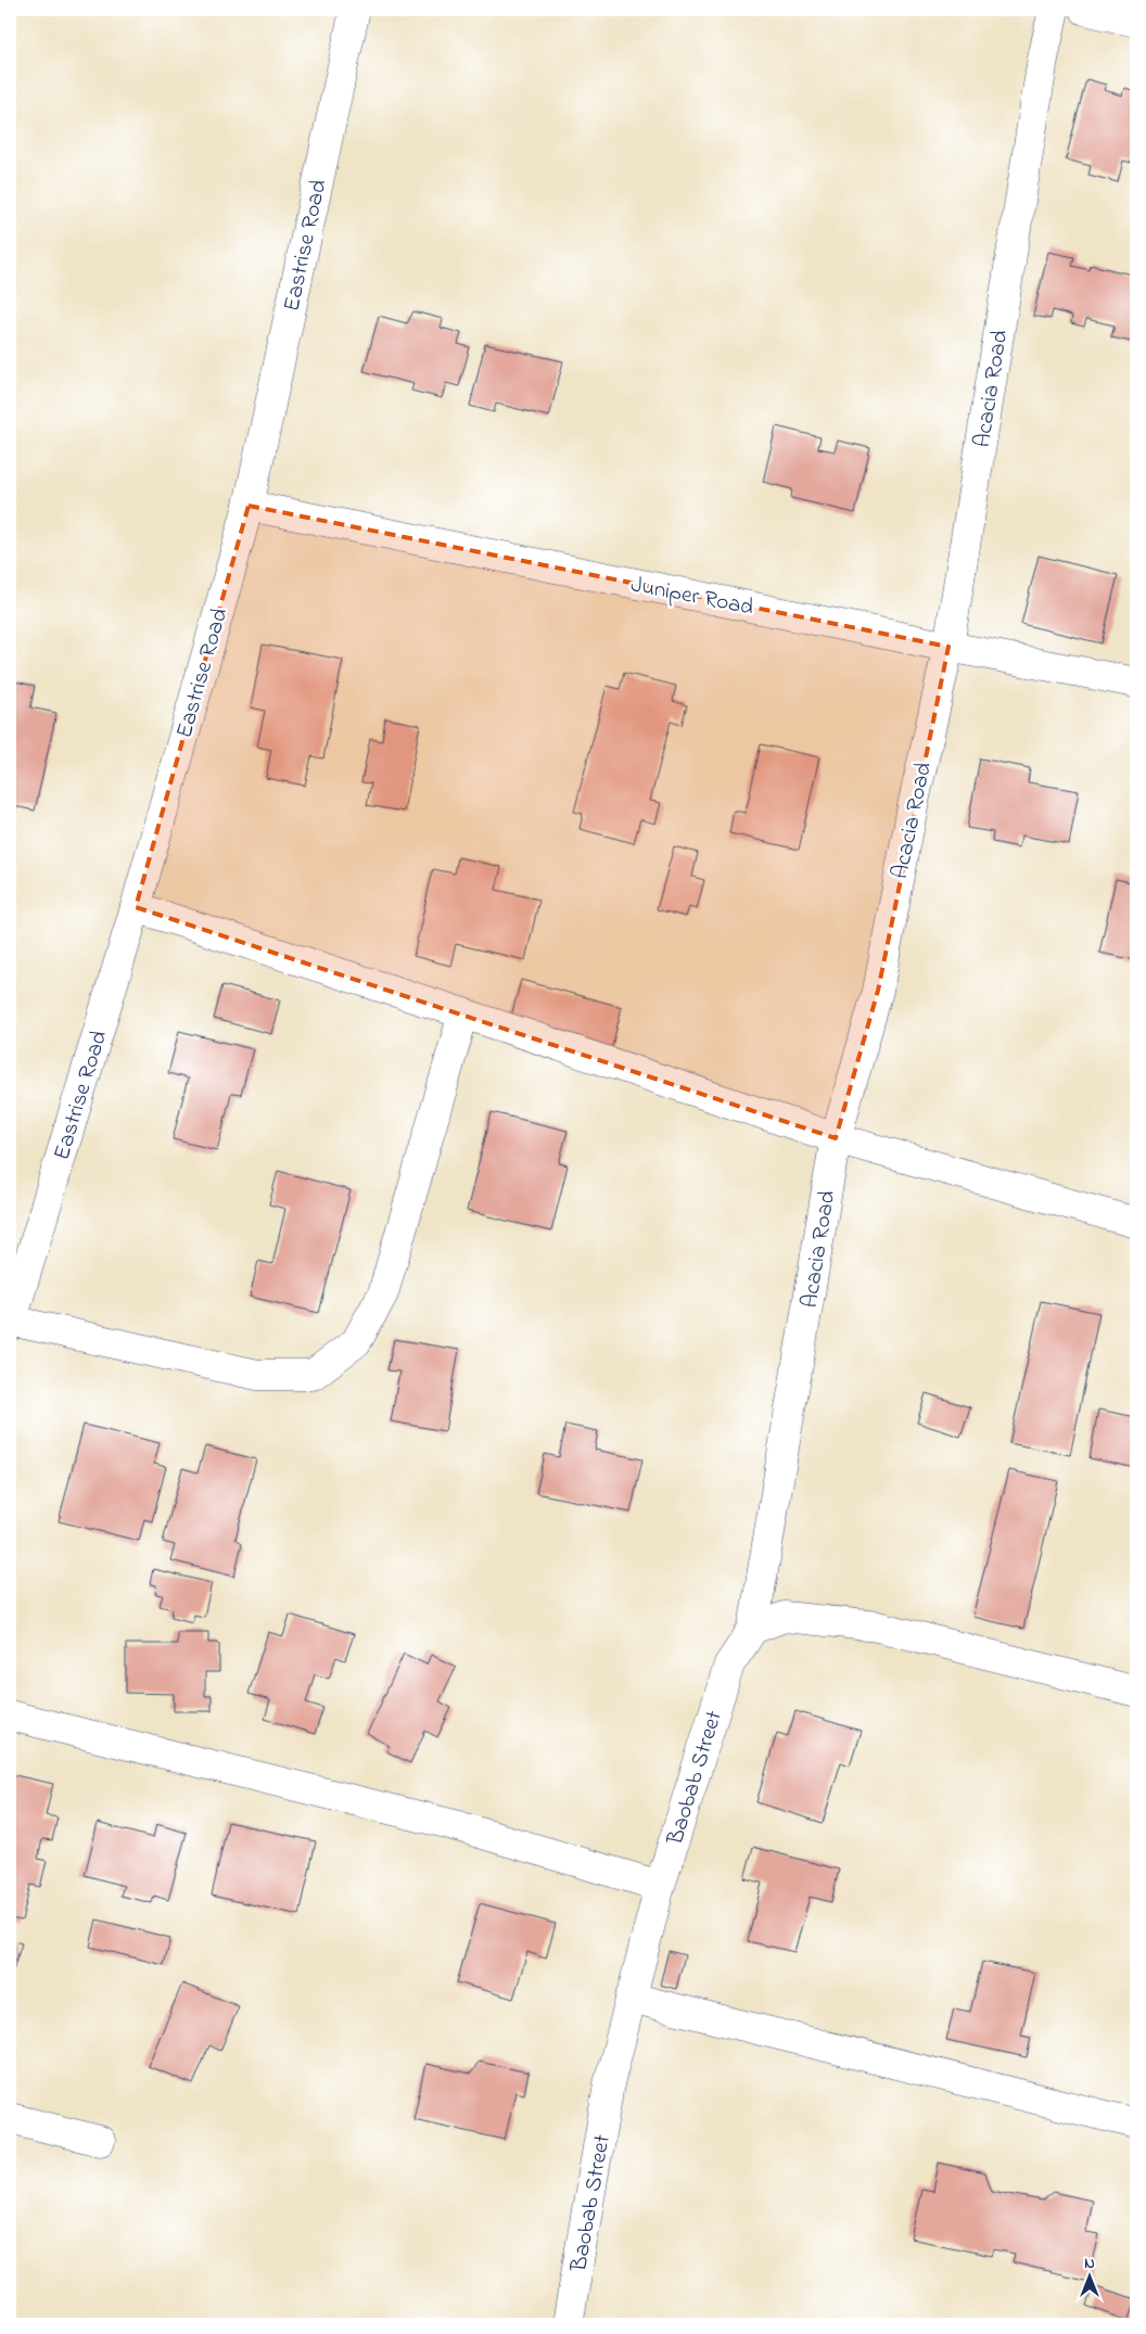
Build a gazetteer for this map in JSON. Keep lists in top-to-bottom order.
{
  "streets": {
    "street": [
      "Eastrise Road",
      "Acacia Road",
      "Juniper Road",
      "Baobab Street"
    ]
  },
  "crossings": [
    ["Eastrise Road", "Juniper Road"],
    ["Acacia Road", "Juniper Road"],
    ["Acacia Road", "Baobab Street"]
  ],
  "north": "top"
}
